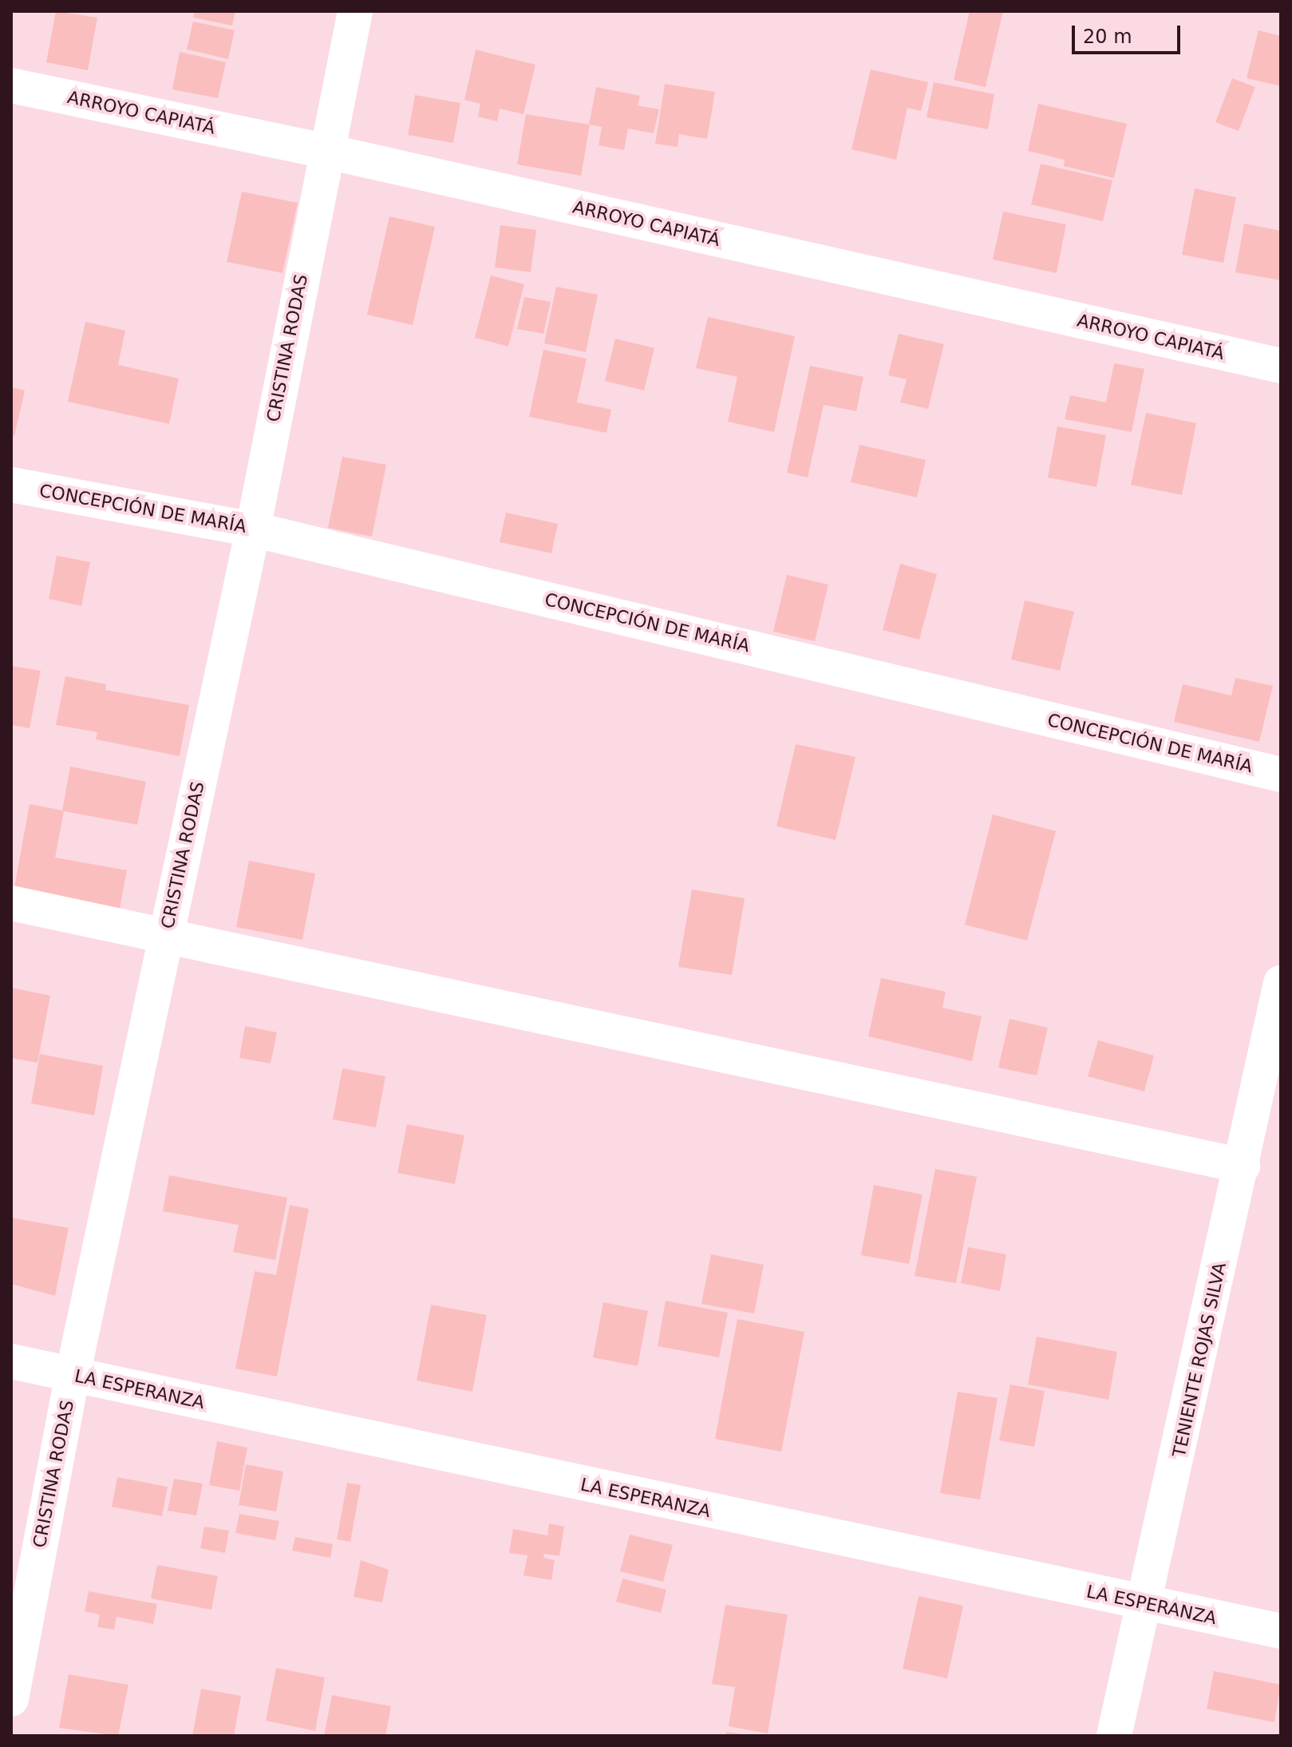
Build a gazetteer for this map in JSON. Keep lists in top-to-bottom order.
{
  "streets": {
    "street": [
      "ARROYO CAPIATÁ",
      "CRISTINA RODAS",
      "CONCEPCIÓN DE MARÍA",
      "TENIENTE ROJAS SILVA",
      "LA ESPERANZA"
    ]
  },
  "crossings": [
    ["ARROYO CAPIATÁ", "CRISTINA RODAS"],
    ["CRISTINA RODAS", "CONCEPCIÓN DE MARÍA"],
    ["CRISTINA RODAS", "LA ESPERANZA"],
    ["TENIENTE ROJAS SILVA", "LA ESPERANZA"]
  ],
  "scale_bar": "20 m"
}
